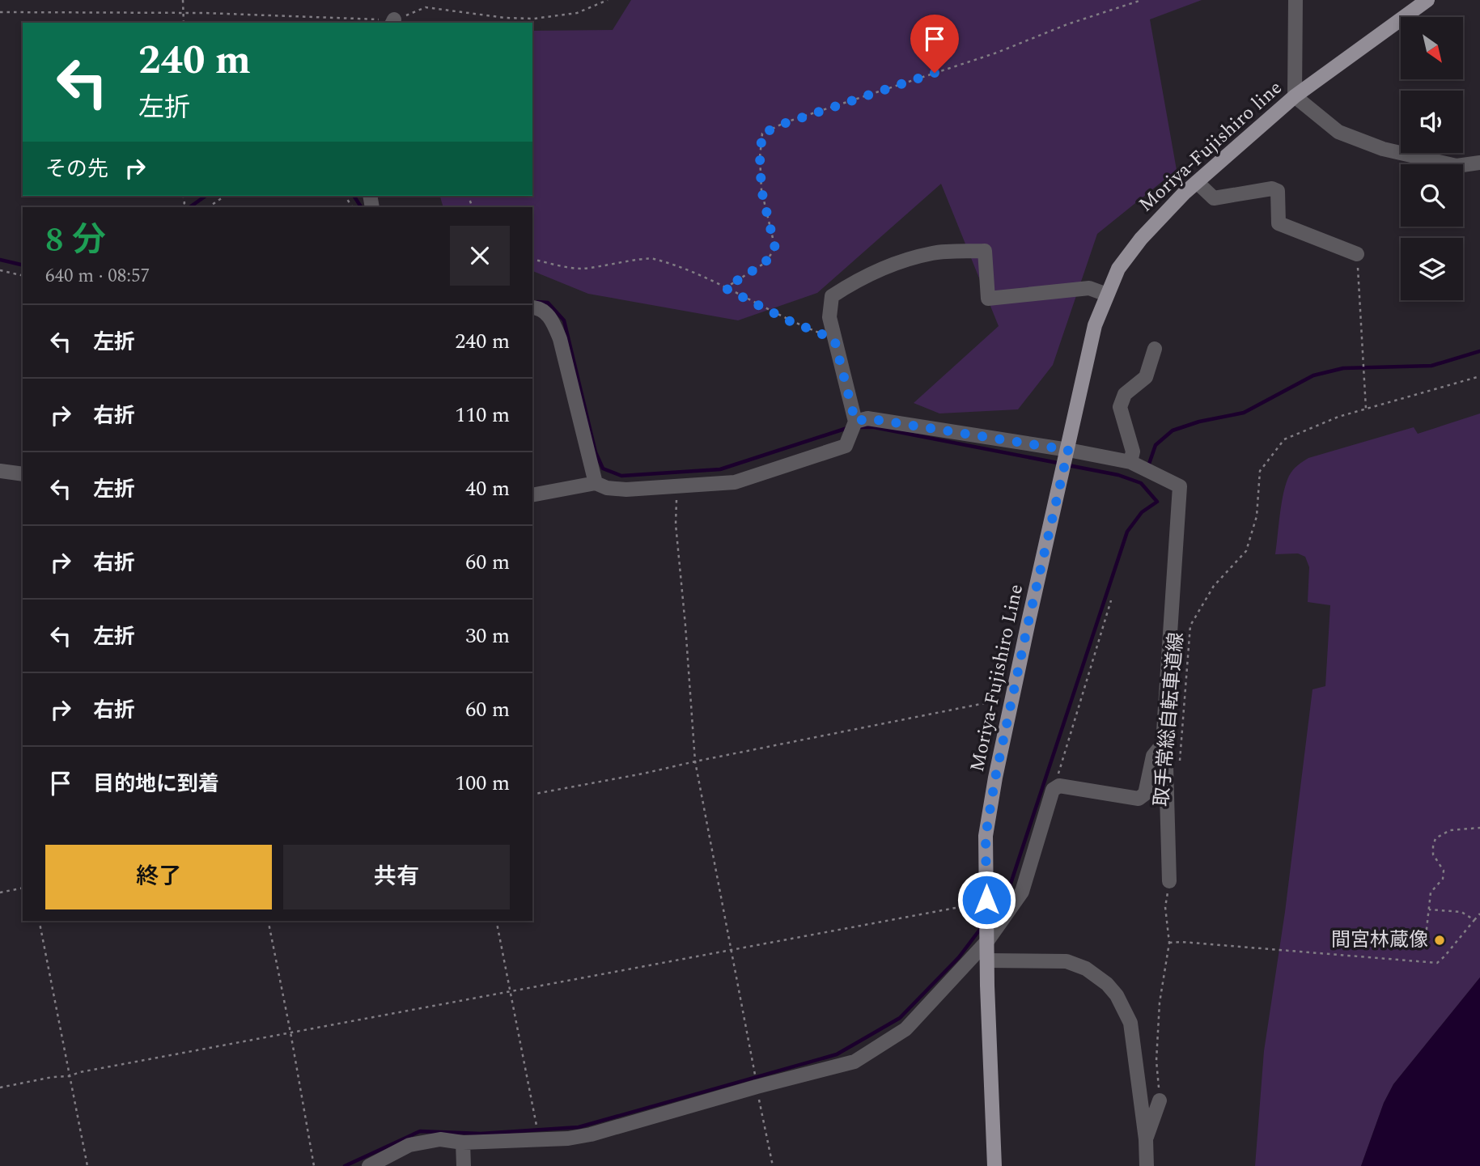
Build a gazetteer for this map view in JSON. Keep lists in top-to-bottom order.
{
  "streets": {
    "main road": ["Moriya-Fujishiro line", "Moriya-Fujishiro Line"],
    "path": ["取手常総自転車道線"]
  },
  "crossings": [
    ["Moriya-Fujishiro line", "Moriya-Fujishiro Line"]
  ],
  "places": ["間宮林蔵像"],
  "north": "bottom right",
  "page": {
    "turn": ["240 m", "左折"],
    "then": "その先",
    "heading": ["8 分", "640 m · 08:57"],
    "list": [
      {
        "name": "左折",
        "value": "240 m"
      },
      {
        "name": "右折",
        "value": "110 m"
      },
      {
        "name": "左折",
        "value": "40 m"
      },
      {
        "name": "右折",
        "value": "60 m"
      },
      {
        "name": "左折",
        "value": "30 m"
      },
      {
        "name": "右折",
        "value": "60 m"
      },
      {
        "name": "目的地に到着",
        "value": "100 m"
      }
    ],
    "buttons": ["終了", "共有"]
  }
}
